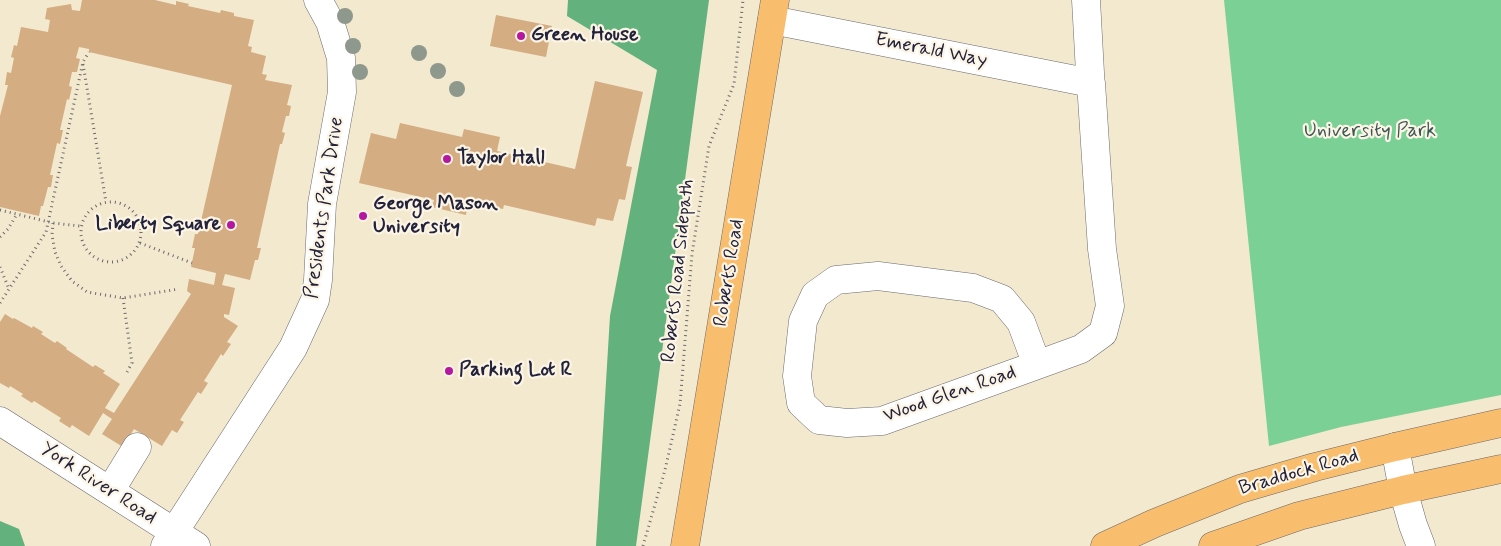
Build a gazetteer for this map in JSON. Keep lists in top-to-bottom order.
{
  "streets": {
    "main road": ["Roberts Road", "Braddock Road"],
    "street": [
      "Emerald Way",
      "Presidents Park Drive",
      "Wood Glen Road",
      "York River Road"
    ],
    "path": ["Roberts Road Sidepath"]
  },
  "crossings": [
    ["Emerald Way", "Roberts Road"],
    ["Emerald Way", "Wood Glen Road"],
    ["Presidents Park Drive", "York River Road"]
  ],
  "parks": ["University Park"],
  "places": [
    "Green House",
    "Taylor Hall",
    "George Mason University",
    "Liberty Square",
    "Parking Lot R"
  ]
}
